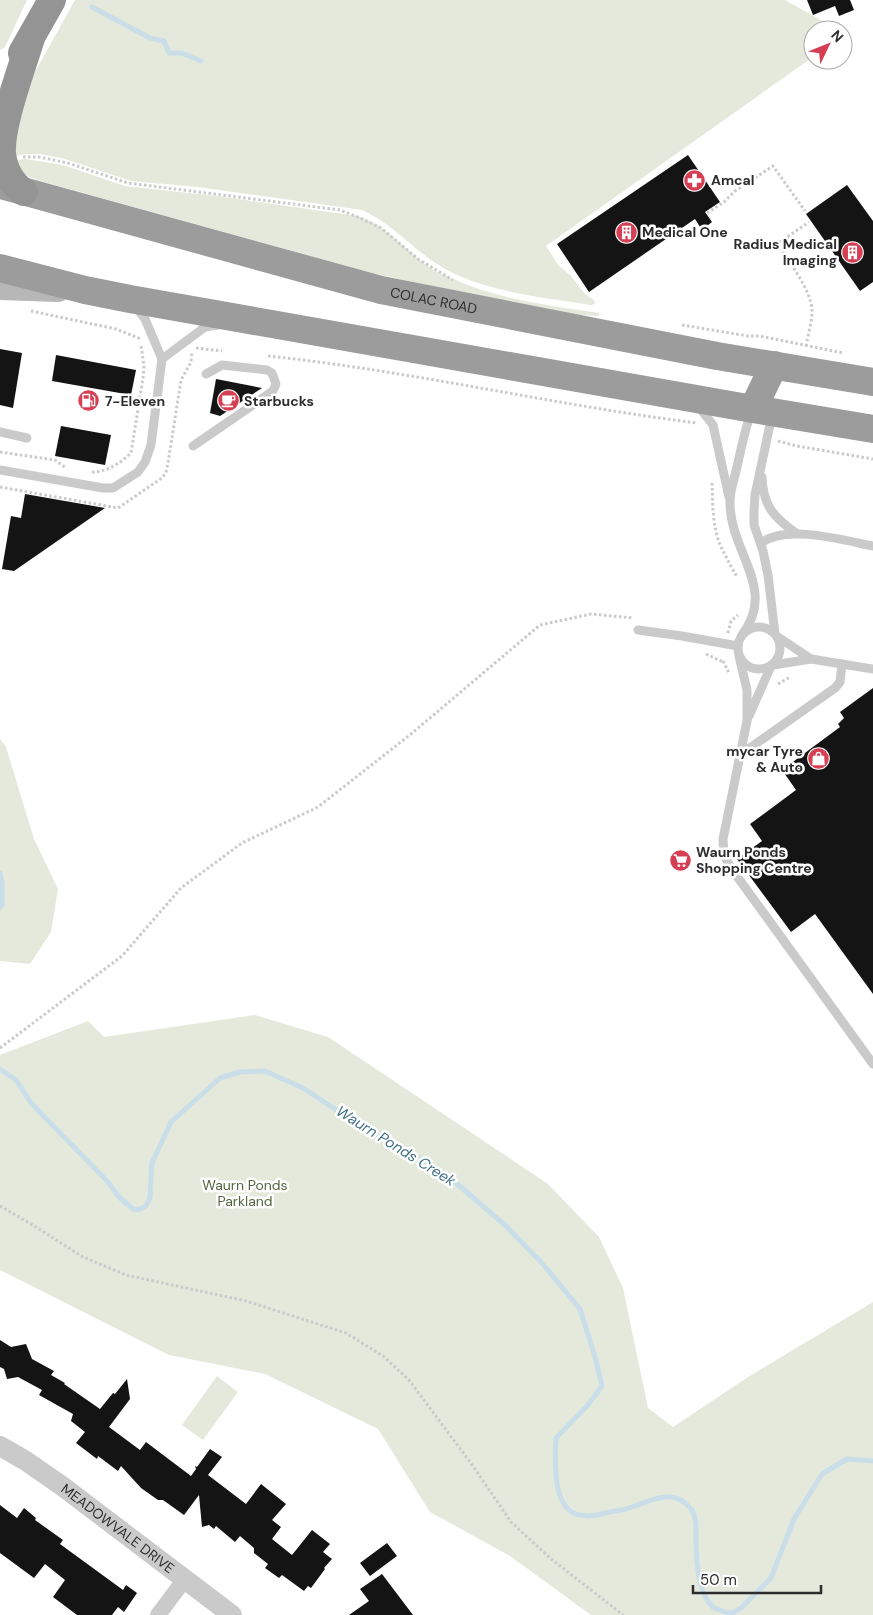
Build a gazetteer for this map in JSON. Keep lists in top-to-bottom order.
{
  "streets": {
    "highway": ["COLAC ROAD"],
    "street": ["MEADOWVALE DRIVE"]
  },
  "water": ["Waurn Ponds Creek"],
  "parks": ["Waurn Ponds Parkland"],
  "places": {
    "pharmacy": ["Amcal"],
    "building": ["Medical One", "Radius Medical Imaging"],
    "fuel station": ["7-Eleven"],
    "cafe": ["Starbucks"],
    "shop": ["mycar Tyre & Auto"],
    "supermarket": ["Waurn Ponds Shopping Centre"]
  },
  "scale_bar": "50 m",
  "north": "top right"
}
